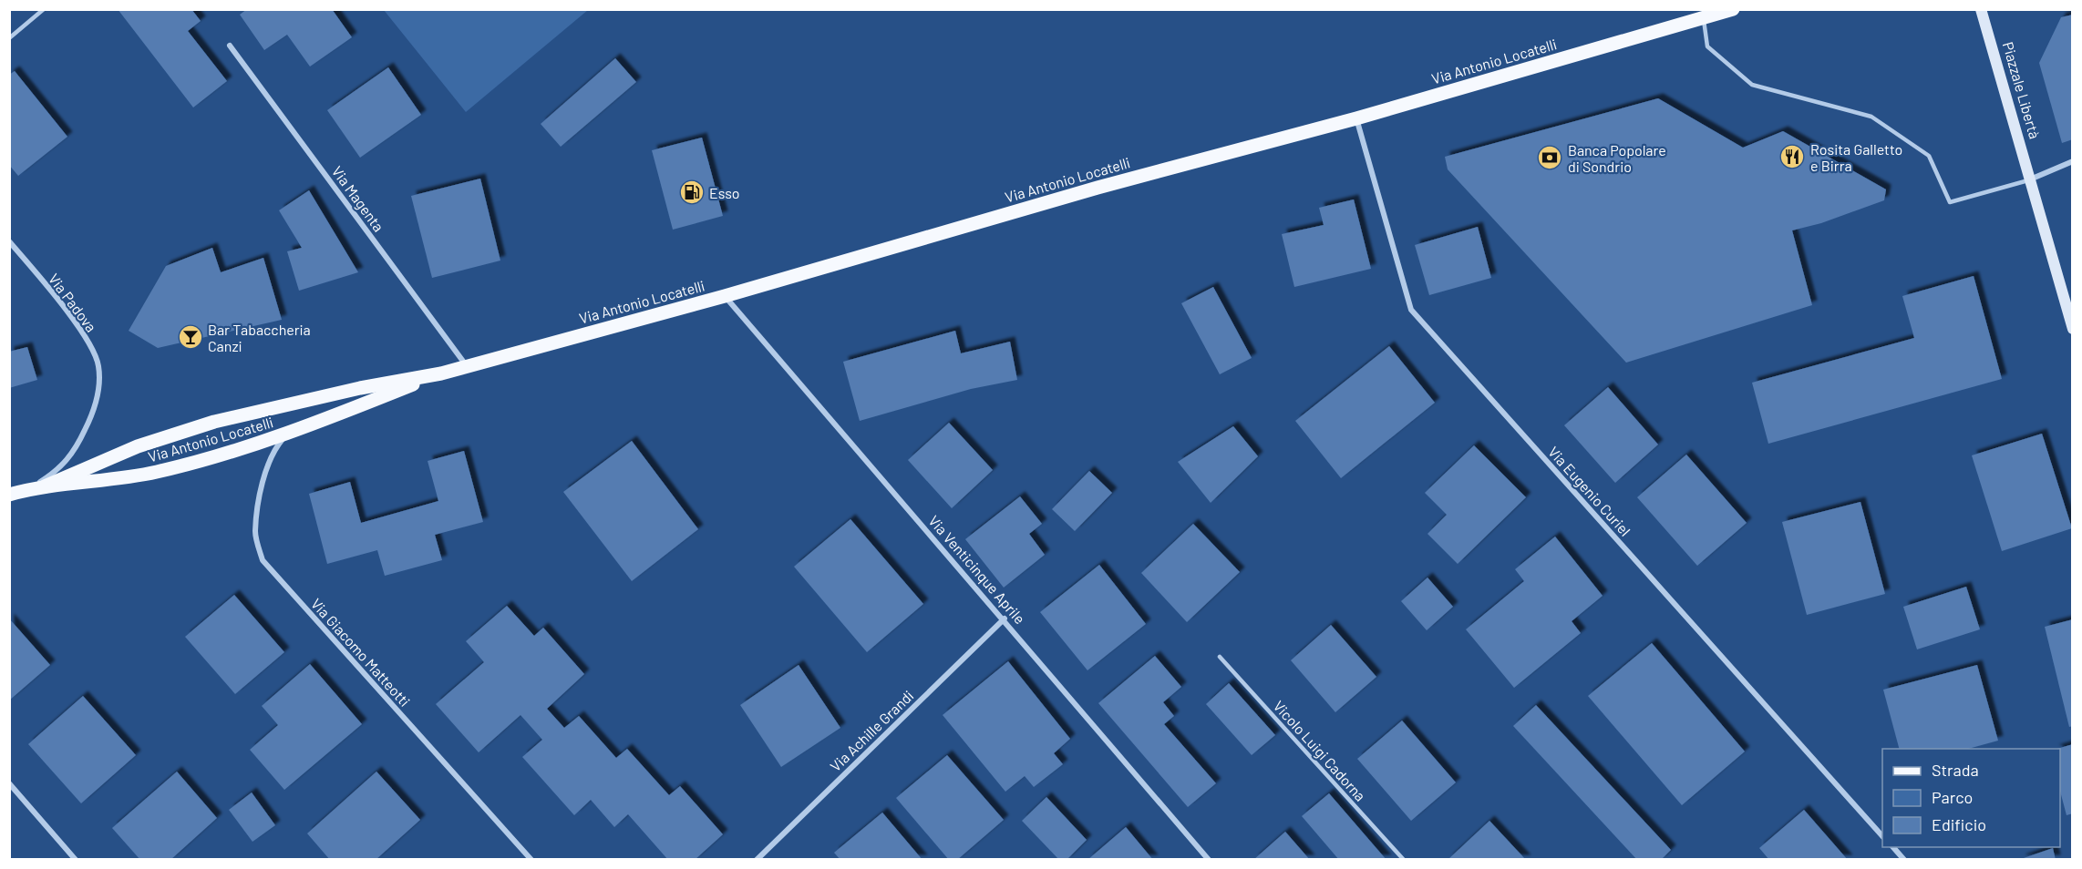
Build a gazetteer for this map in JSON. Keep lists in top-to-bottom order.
{
  "streets": {
    "main road": ["Via Antonio Locatelli", "Piazzale Libertà"],
    "street": [
      "Via Magenta",
      "Via Padova",
      "Via Eugenio Curiel",
      "Via Venticinque Aprile",
      "Via Giacomo Matteotti",
      "Via Achille Grandi"
    ],
    "lane": ["Vicolo Luigi Cadorna"]
  },
  "crossings": [
    ["Via Antonio Locatelli", "Via Magenta"],
    ["Via Antonio Locatelli", "Via Padova"],
    ["Via Antonio Locatelli", "Via Eugenio Curiel"],
    ["Via Antonio Locatelli", "Via Venticinque Aprile"],
    ["Via Antonio Locatelli", "Via Giacomo Matteotti"],
    ["Via Venticinque Aprile", "Via Achille Grandi"]
  ],
  "places": {
    "restaurant": ["Rosita Galletto e Birra"],
    "bank": ["Banca Popolare di Sondrio"],
    "fuel station": ["Esso"],
    "bar": ["Bar Tabaccheria Canzi"]
  },
  "legend": ["Strada", "Parco", "Edificio"]
}
